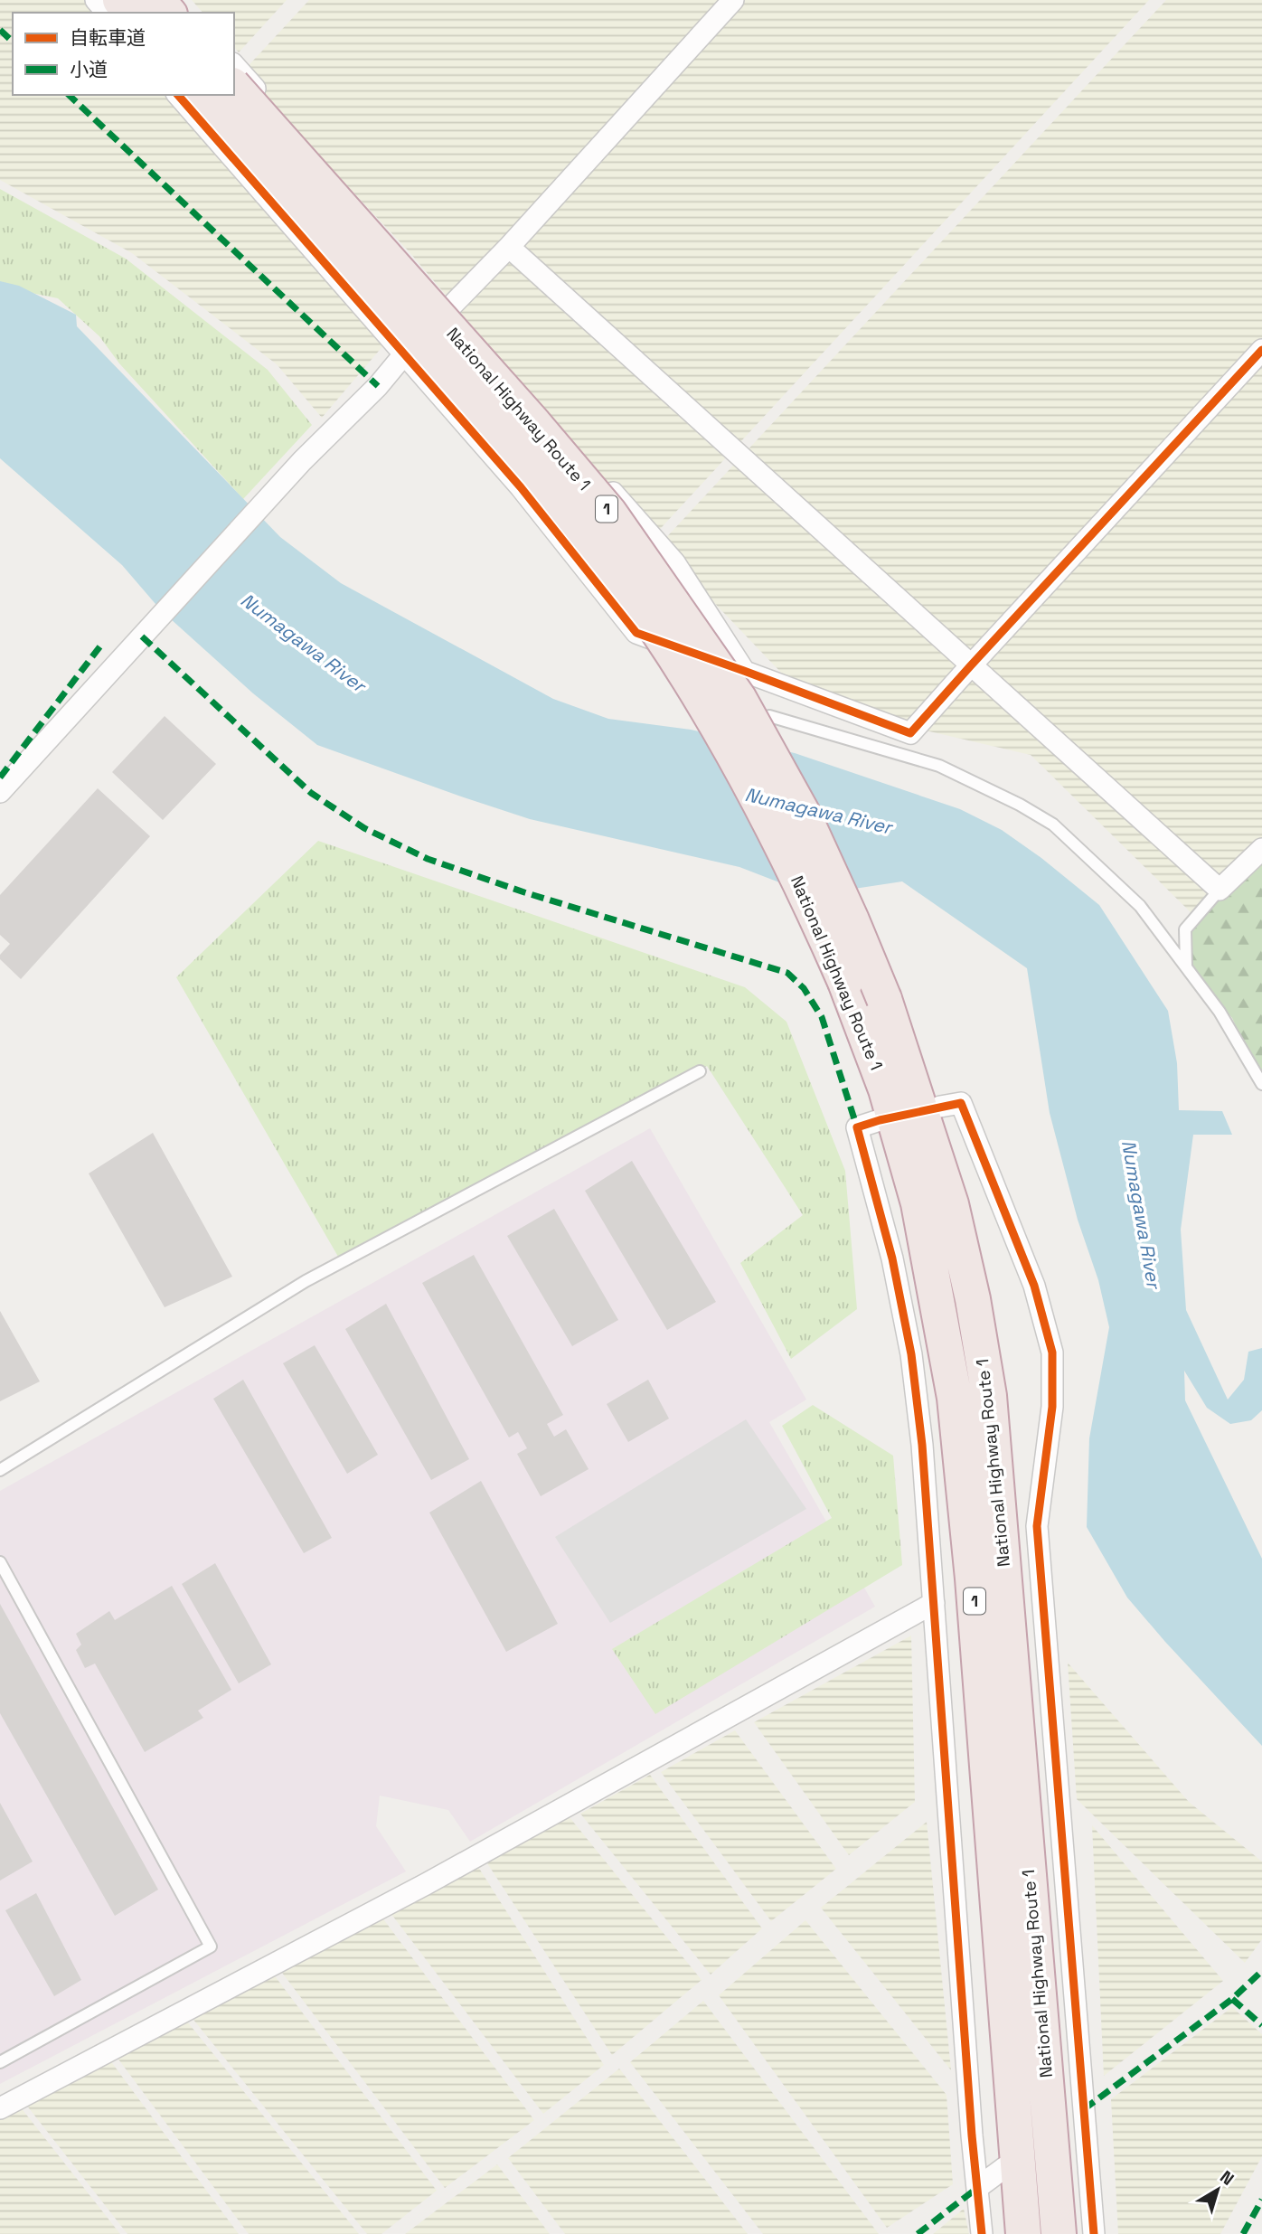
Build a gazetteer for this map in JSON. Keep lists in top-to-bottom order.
{
  "streets": {
    "highway": ["National Highway Route 1", "1"]
  },
  "water": ["Numagawa River"],
  "legend": ["自転車道", "小道"],
  "north": "top right"
}
